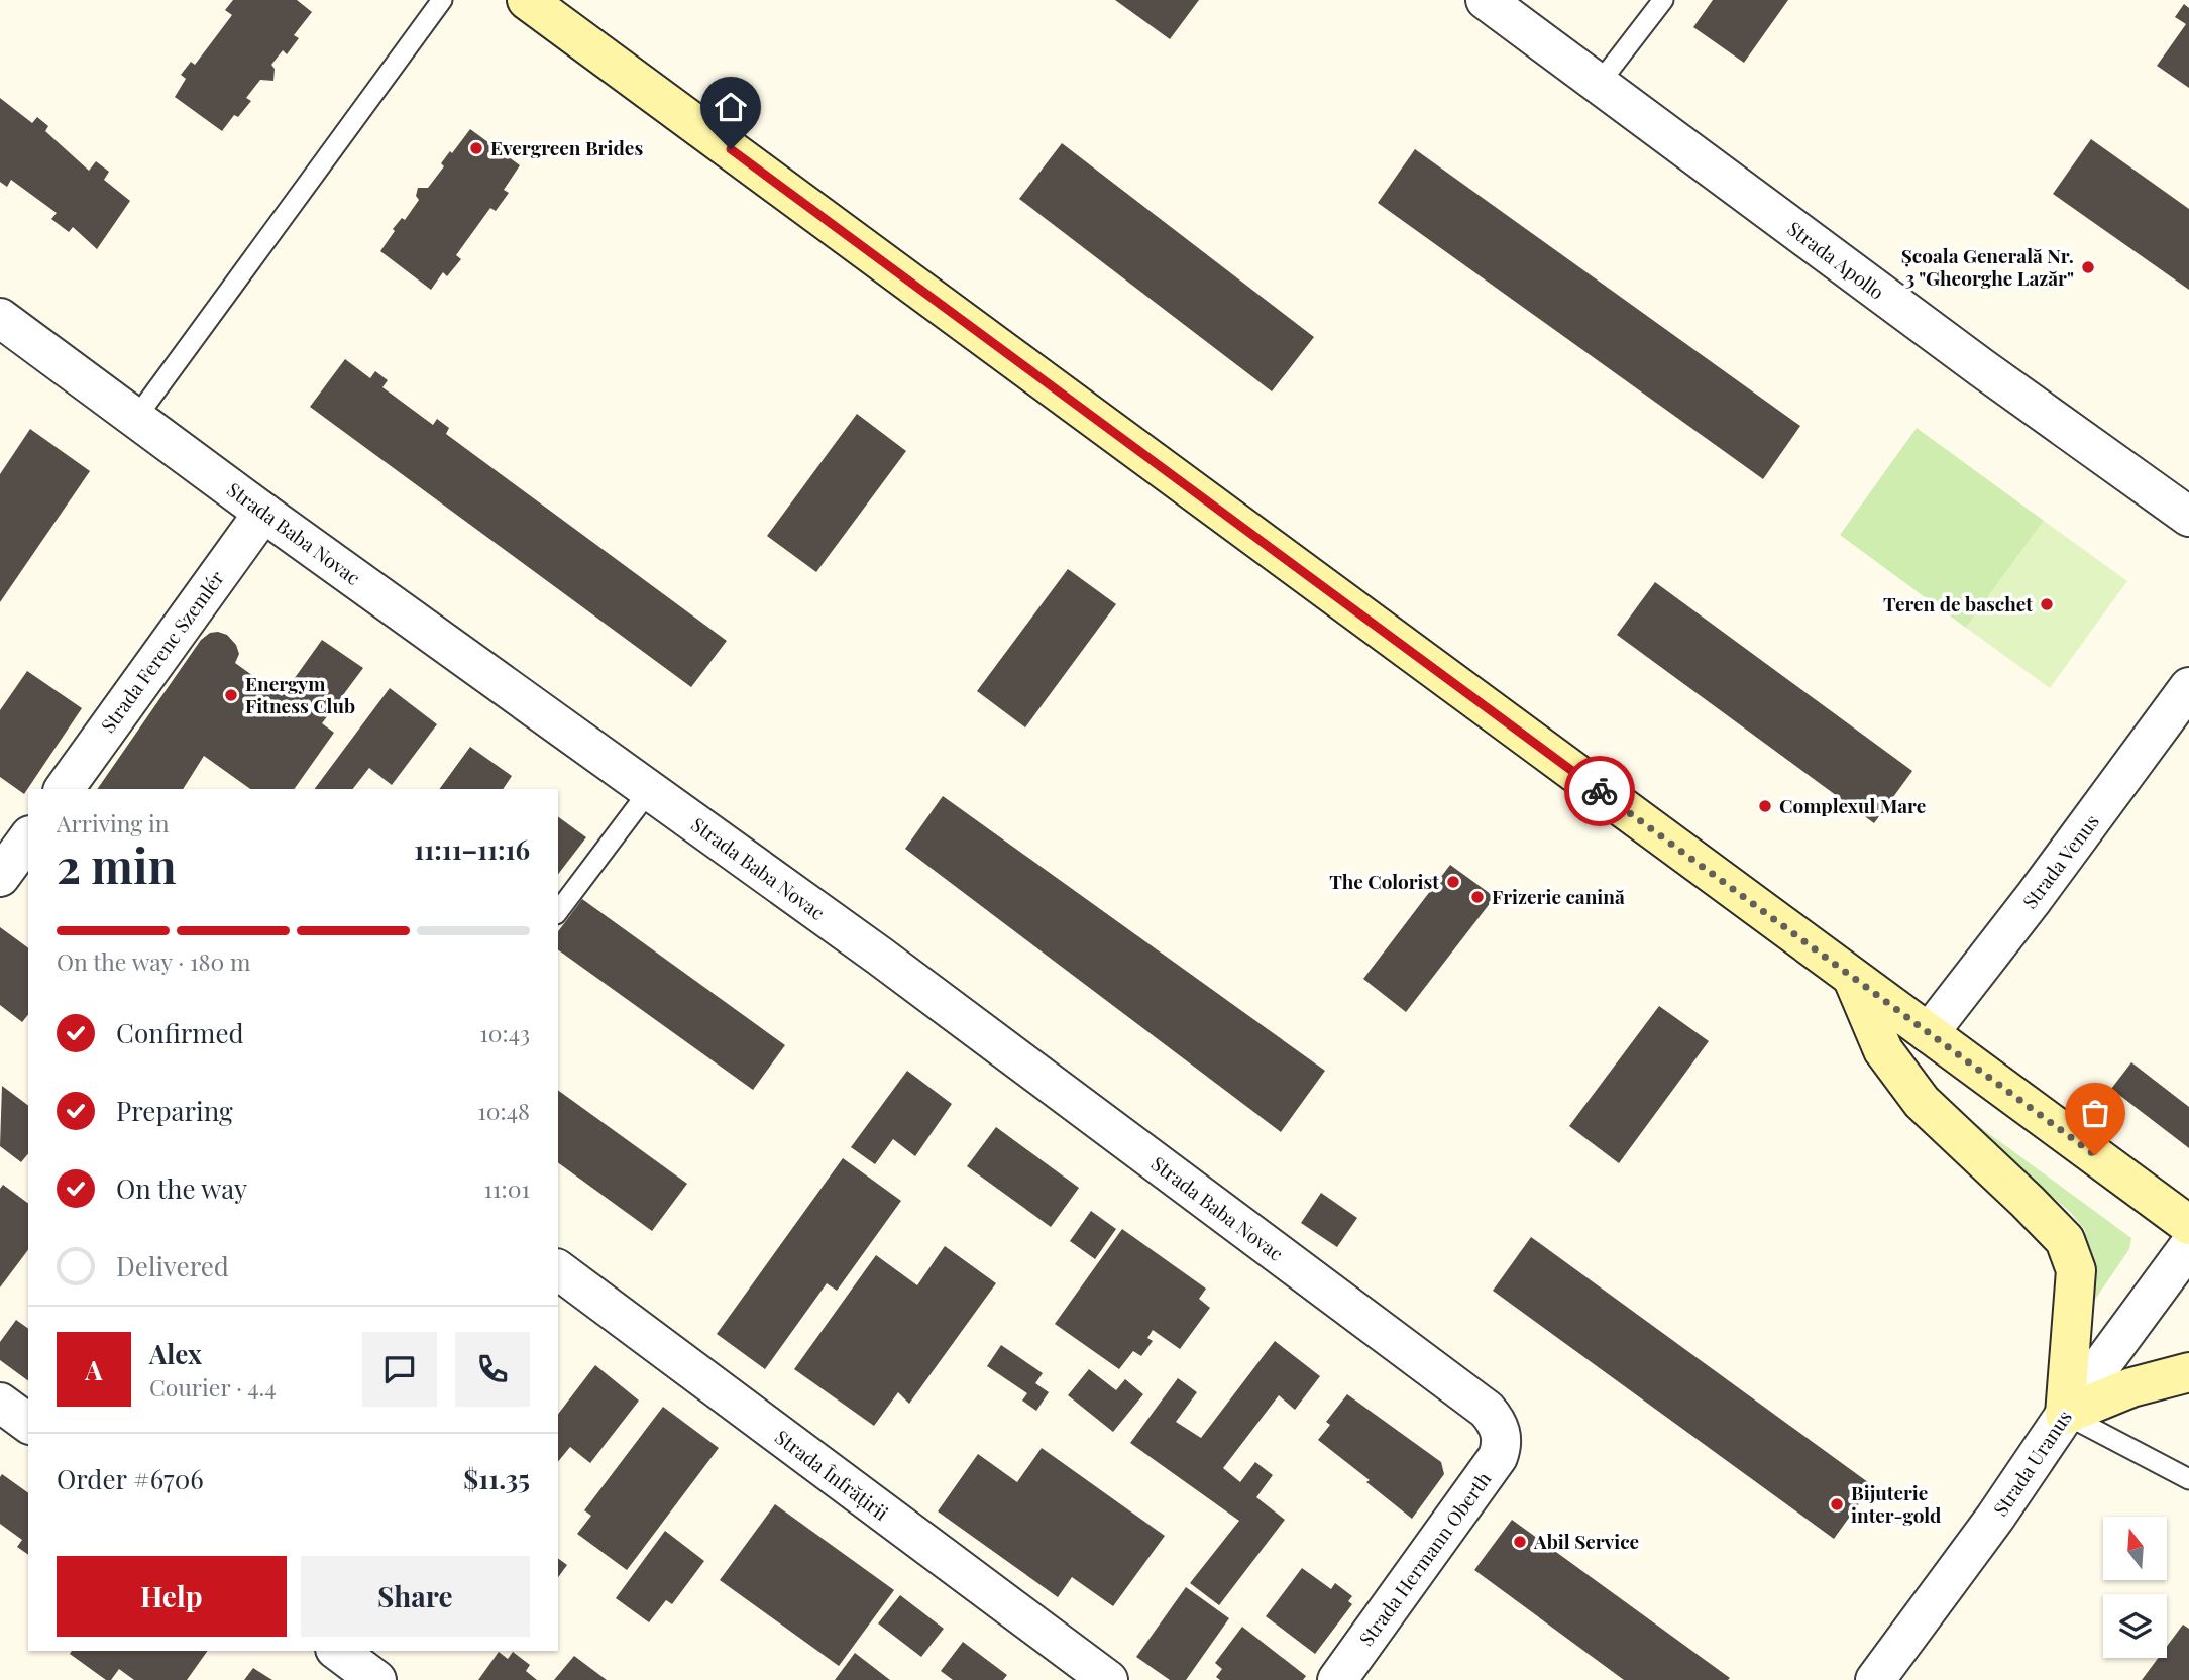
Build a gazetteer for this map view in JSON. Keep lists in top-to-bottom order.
{
  "streets": {
    "street": [
      "Strada Apollo",
      "Strada Baba Novac",
      "Strada Ferenc Szemlér",
      "Strada Venus",
      "Strada Uranus",
      "Strada Înfrățirii",
      "Strada Hermann Oberth"
    ]
  },
  "crossings": [
    ["Strada Baba Novac", "Strada Ferenc Szemlér"],
    ["Strada Baba Novac", "Strada Hermann Oberth"]
  ],
  "places": [
    "Evergreen Brides",
    "Școala Generală Nr. 3 \"Gheorghe Lazăr\"",
    "Teren de baschet",
    "Energym Fitness Club",
    "Complexul Mare",
    "The Colorist",
    "Frizerie canină",
    "Bijuterie inter-gold",
    "Abil Service"
  ],
  "north": "top",
  "page": {
    "heading": ["2 min", "Arriving in", "11:11–11:16"],
    "panel": [
      "Alex",
      "Courier · 4.4",
      "Order #6706",
      "$11.35"
    ],
    "bar": "On the way · 180 m",
    "list": [
      ["Confirmed", "10:43"],
      ["Preparing", "10:48"],
      ["On the way", "11:01"],
      "Delivered"
    ],
    "round": "A",
    "buttons": ["Help", "Share"]
  }
}
